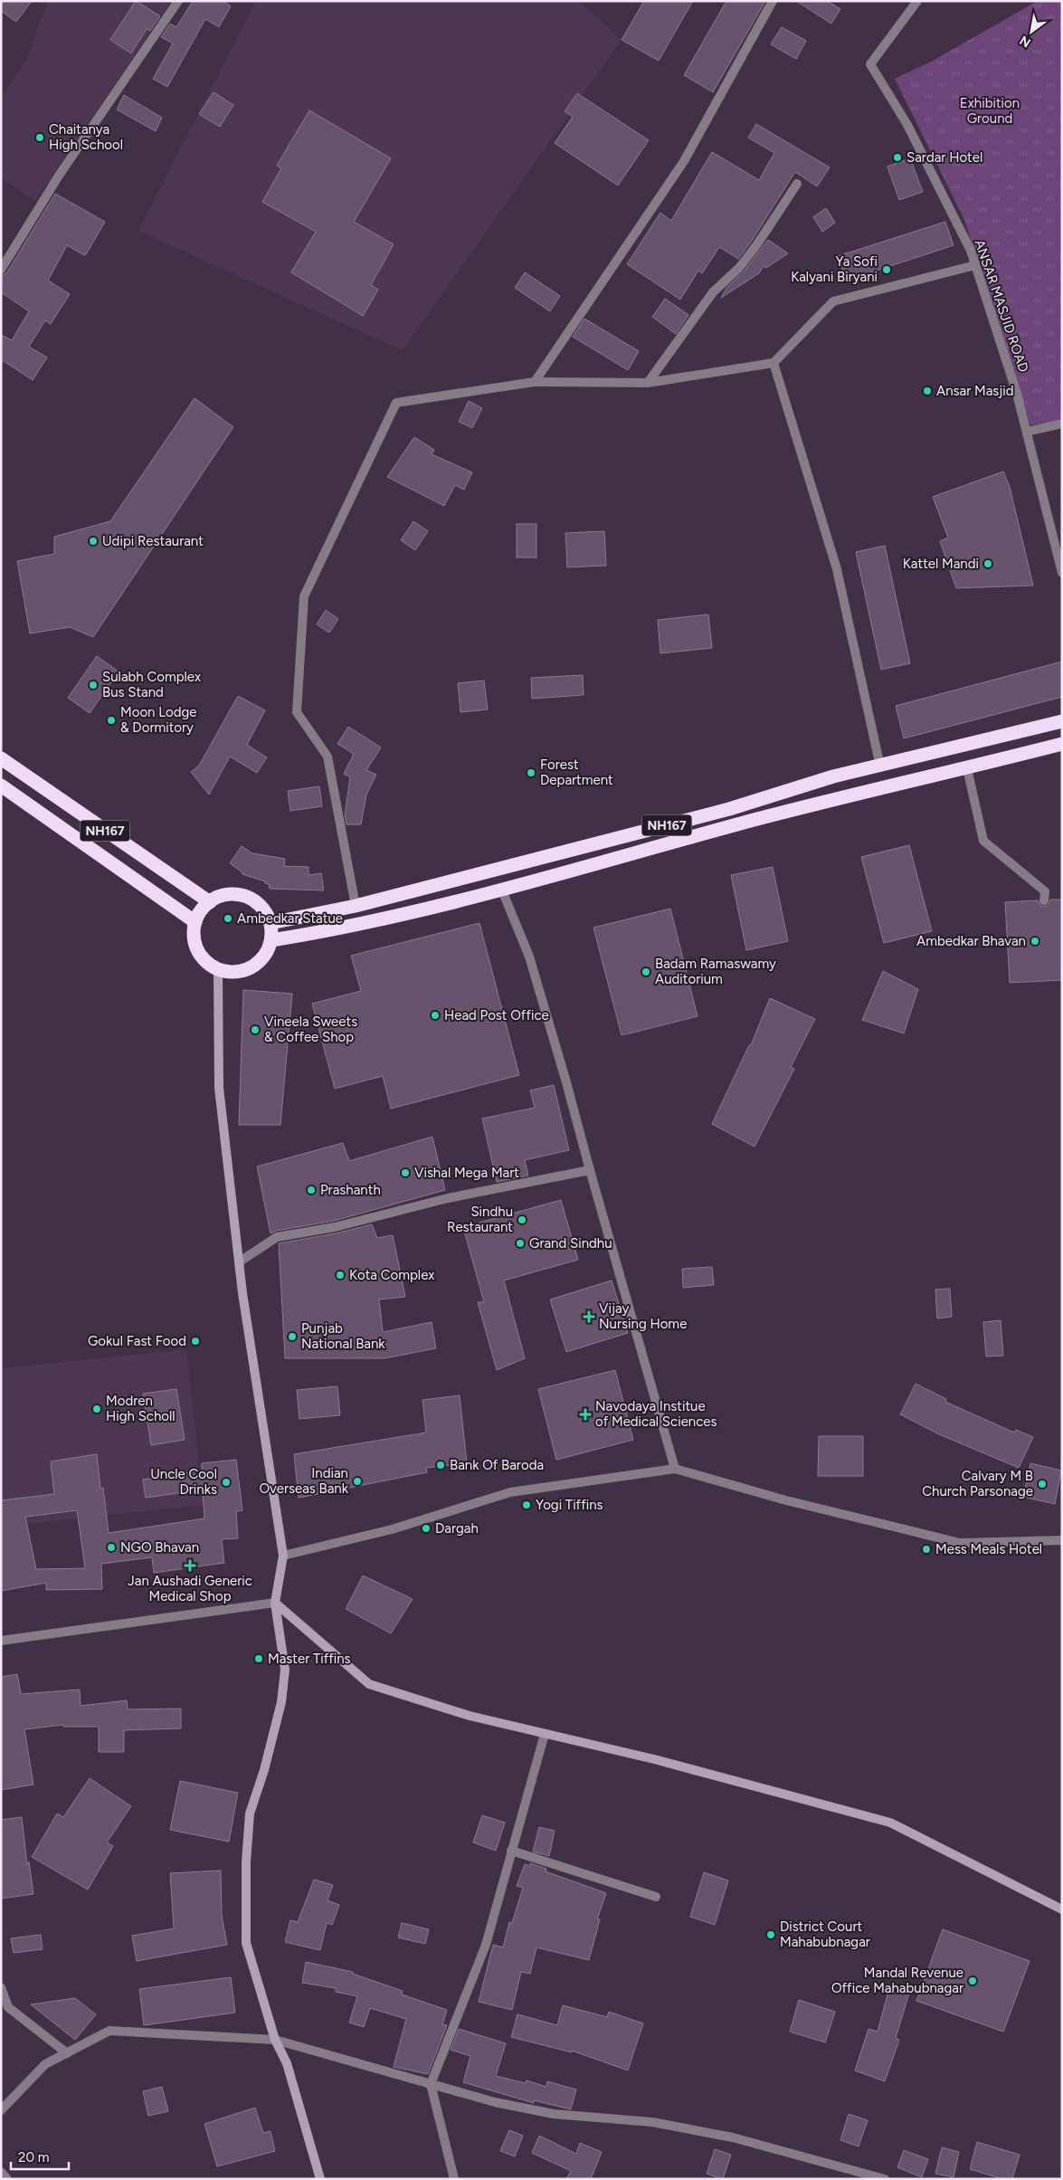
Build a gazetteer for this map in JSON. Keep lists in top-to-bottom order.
{
  "streets": {
    "highway": ["NH167"],
    "street": ["ANSAR MASJID ROAD"]
  },
  "parks": ["Exhibition Ground"],
  "places": {
    "other": [
      "Chaitanya High School",
      "Sardar Hotel",
      "Ya Sofi Kalyani Biryani",
      "Ansar Masjid",
      "Udipi Restaurant",
      "Kattel Mandi",
      "Sulabh Complex Bus Stand",
      "Moon Lodge & Dormitory",
      "Forest Department",
      "Ambedkar Statue",
      "Ambedkar Bhavan",
      "Badam Ramaswamy Auditorium",
      "Head Post Office",
      "Vineela Sweets & Coffee Shop",
      "Vishal Mega Mart",
      "Prashanth",
      "Sindhu Restaurant",
      "Grand Sindhu",
      "Kota Complex",
      "Punjab National Bank",
      "Gokul Fast Food",
      "Modren High Scholl",
      "Bank Of Baroda",
      "Indian Overseas Bank",
      "Uncle Cool Drinks",
      "Calvary M B Church Parsonage",
      "Yogi Tiffins",
      "Dargah",
      "NGO Bhavan",
      "Mess Meals Hotel",
      "Master Tiffins",
      "District Court Mahabubnagar",
      "Mandal Revenue Office Mahabubnagar"
    ],
    "health": ["Vijay Nursing Home", "Navodaya Institue of Medical Sciences", "Jan Aushadi Generic Medical Shop"]
  },
  "scale_bar": "20 m",
  "north": "bottom left"
}
